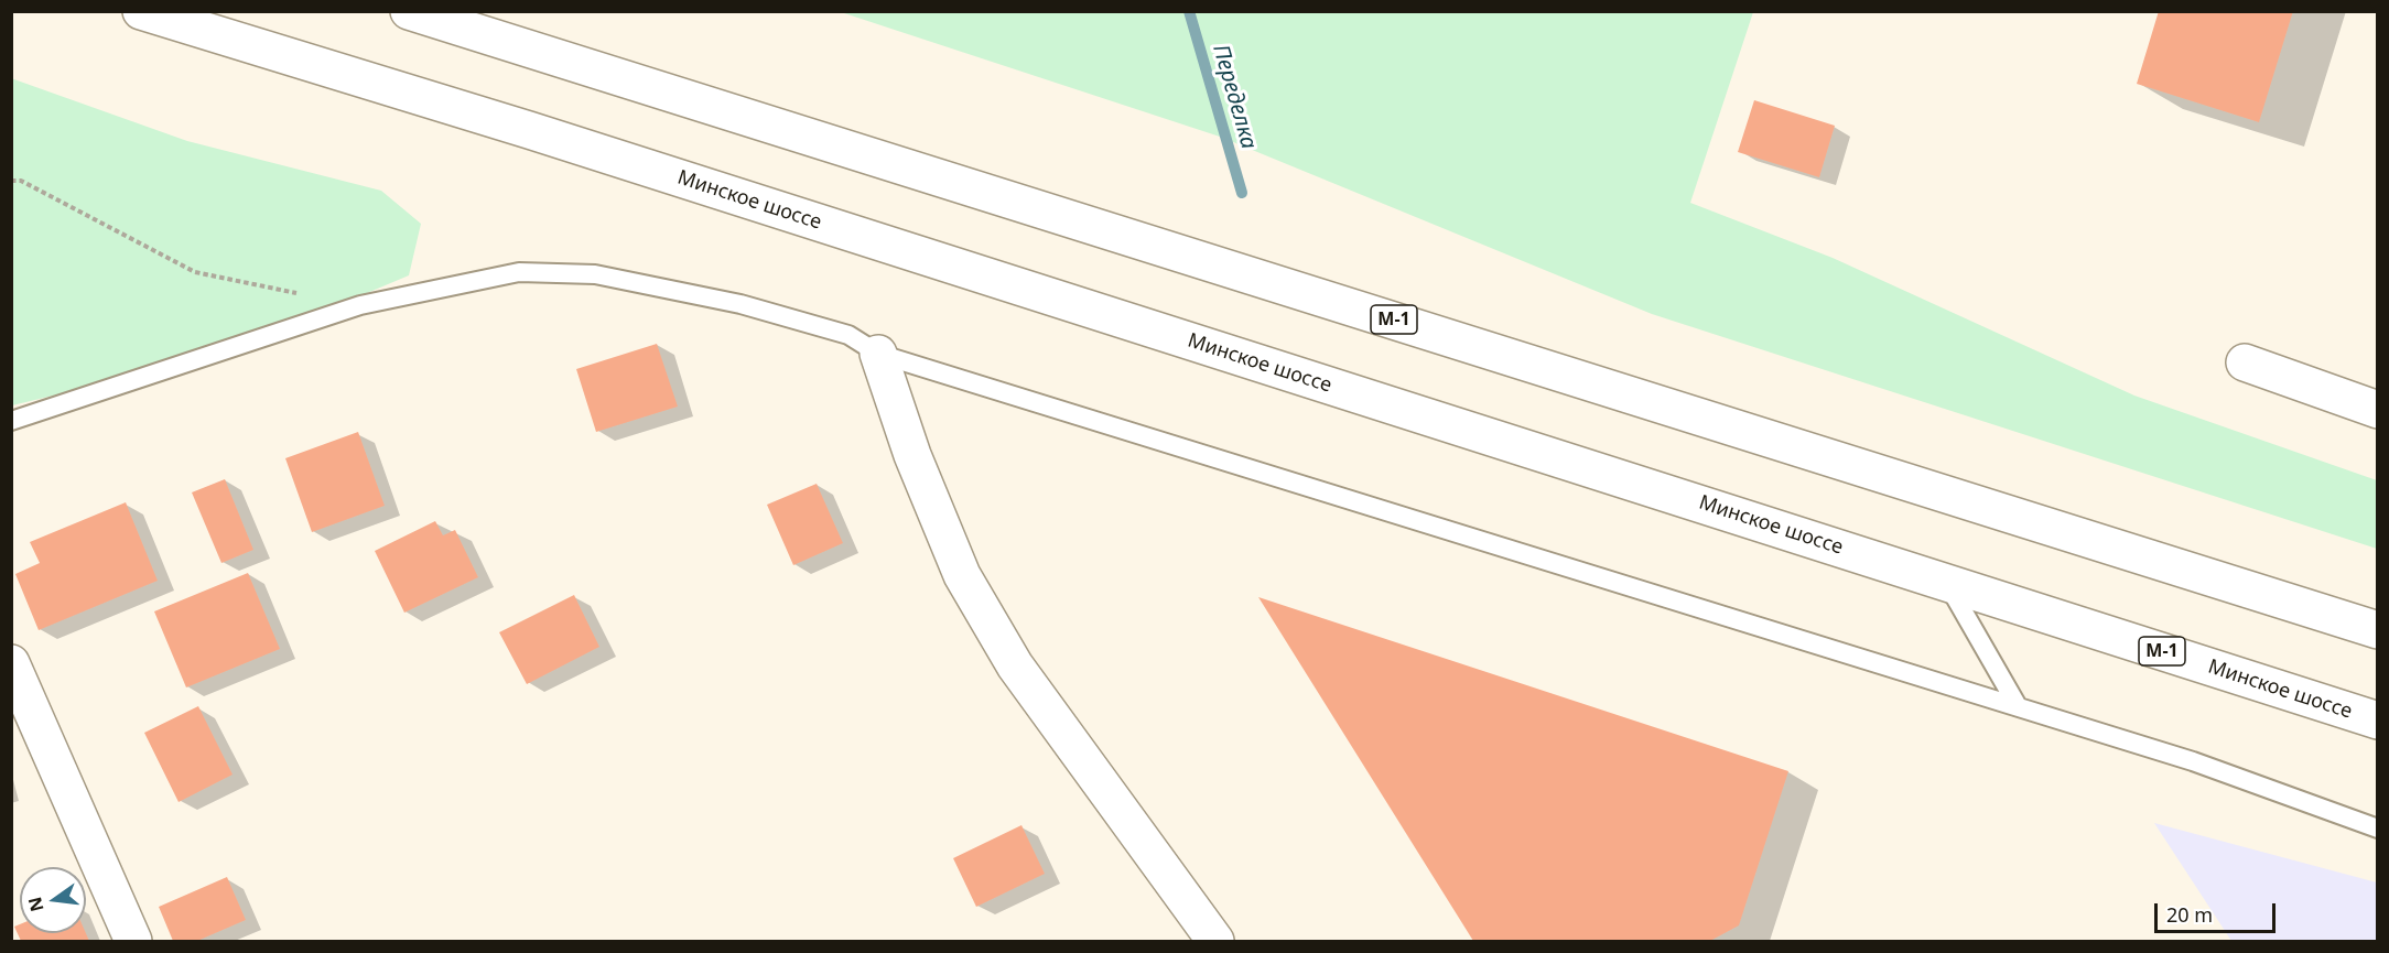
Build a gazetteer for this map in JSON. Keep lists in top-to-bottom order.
{
  "streets": {
    "main road": ["Минское шоссе", "М-1"]
  },
  "water": ["Переделка"],
  "scale_bar": "20 m",
  "north": "left"
}
